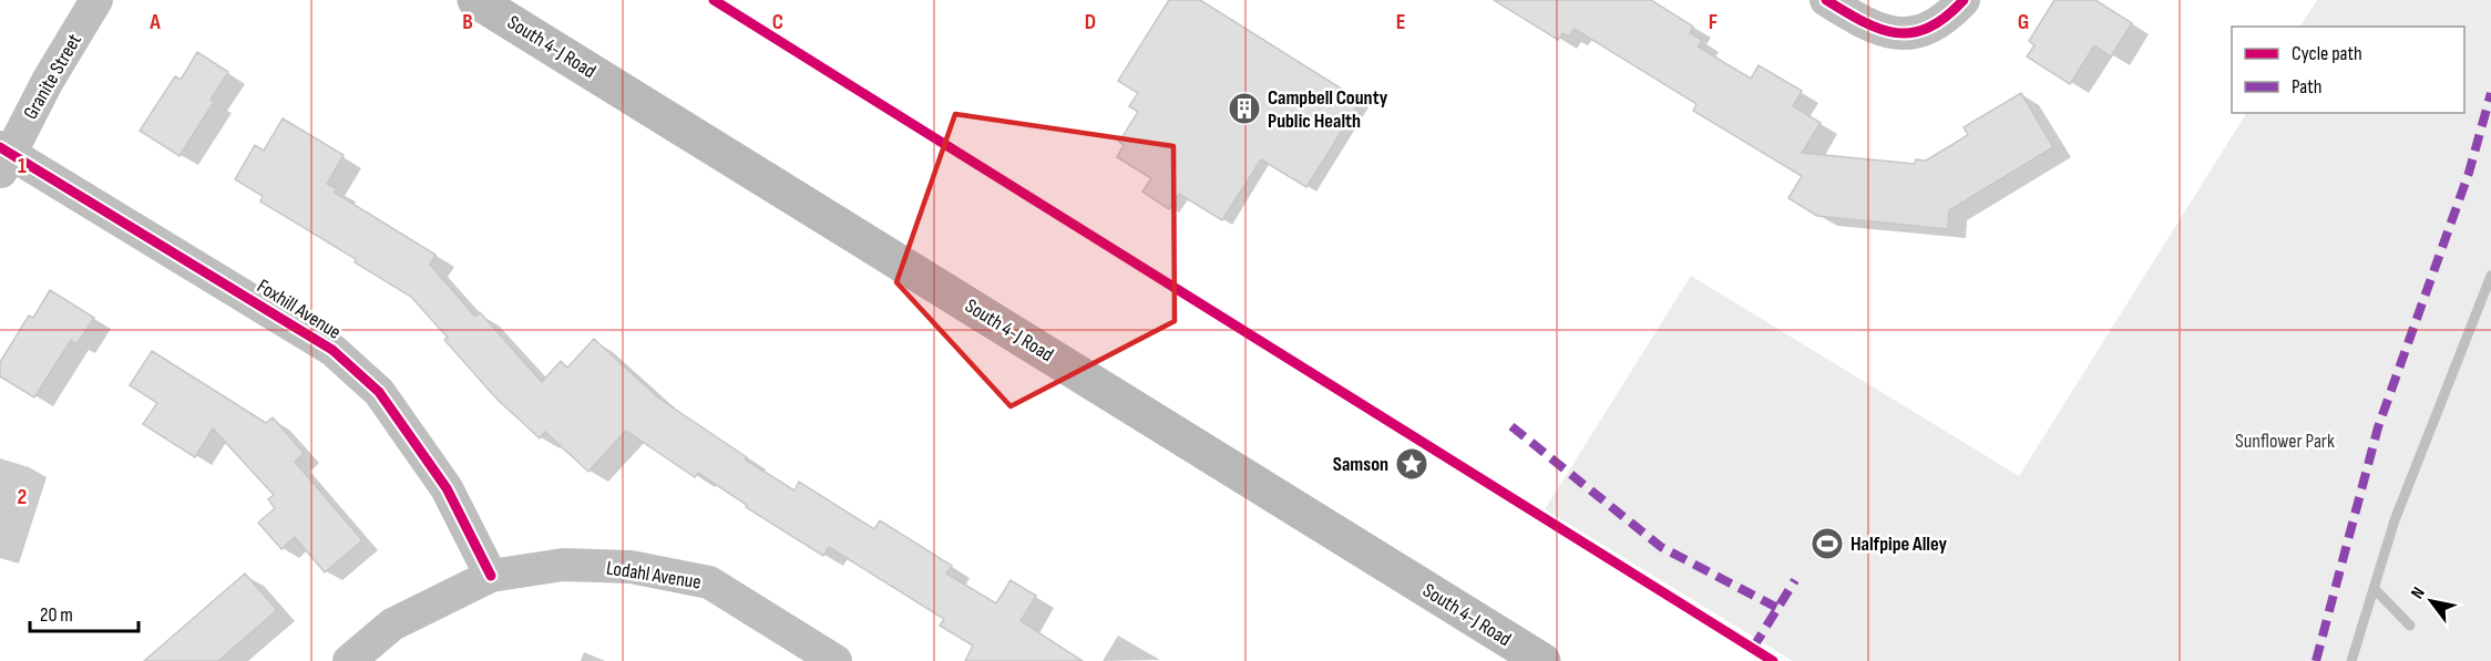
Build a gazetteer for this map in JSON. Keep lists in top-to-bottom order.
{
  "streets": {
    "main road": ["South 4-J Road"],
    "street": ["Granite Street", "Foxhill Avenue", "Lodahl Avenue"]
  },
  "crossings": [
    ["Granite Street", "Foxhill Avenue"],
    ["Foxhill Avenue", "Lodahl Avenue"]
  ],
  "parks": ["Sunflower Park"],
  "places": {
    "building": ["Campbell County Public Health"],
    "place": ["Samson"],
    "sports": ["Halfpipe Alley"]
  },
  "legend": ["Cycle path", "Path"],
  "scale_bar": "20 m",
  "north": "top left",
  "grid": {
    "columns": [
      "A",
      "B",
      "C",
      "D",
      "E",
      "F",
      "G"
    ],
    "rows": ["1", "2"]
  }
}
